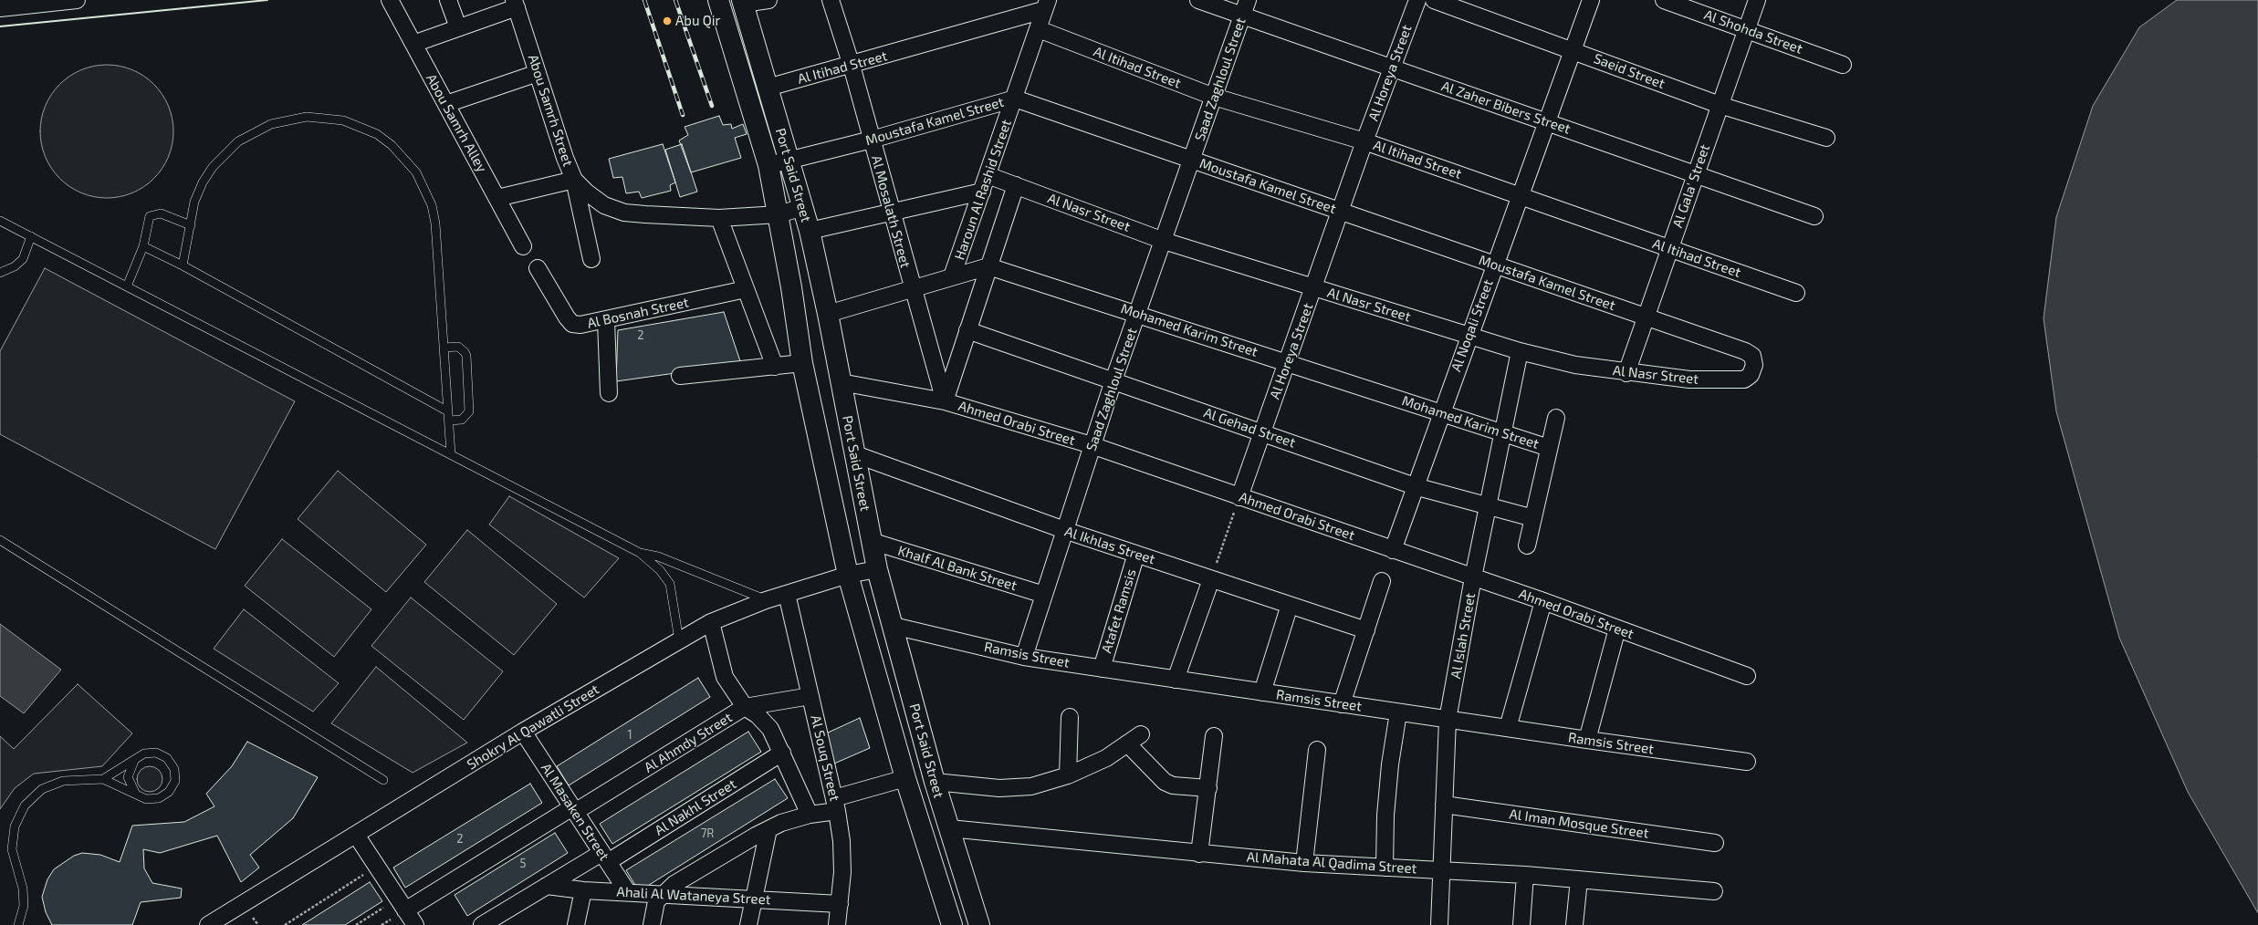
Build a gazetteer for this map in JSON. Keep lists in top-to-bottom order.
{
  "streets": {
    "main road": ["Port Said Street"],
    "street": [
      "Al Shohda Street",
      "Al Itihad Street",
      "Saeid Street",
      "Al Horeya Street",
      "Saad Zaghloul Street",
      "Al Zaher Bibers Street",
      "Abou Samrh Street",
      "Moustafa Kamel Street",
      "Abou Samrh Alley",
      "Al Gala' Street",
      "Haroun Al Rashid Street",
      "Al Mosalath Street",
      "Al Nasr Street",
      "Al Bosnah Street",
      "Al Noqali Street",
      "Mohamed Karim Street",
      "Ahmed Orabi Street",
      "Al Gehad Street",
      "Al Ikhlas Street",
      "Khalf Al Bank Street",
      "Atafet Ramsis",
      "Al Islah Street",
      "Ramsis Street",
      "Shokry Al Qawatli Street",
      "Al Ahmdy Street",
      "Al Souq Street",
      "Al Nakhl Street",
      "Al Masaken Street",
      "Al Iman Mosque Street",
      "Al Mahata Al Qadima Street",
      "Ahali Al Wataneya Street"
    ]
  },
  "crossings": [
    ["Al Shohda Street", "Al Gala' Street"],
    ["Al Itihad Street", "Al Horeya Street"],
    ["Al Itihad Street", "Saad Zaghloul Street"],
    ["Al Itihad Street", "Port Said Street"],
    ["Al Itihad Street", "Al Gala' Street"],
    ["Al Itihad Street", "Haroun Al Rashid Street"],
    ["Al Itihad Street", "Al Mosalath Street"],
    ["Al Itihad Street", "Al Noqali Street"],
    ["Saeid Street", "Al Gala' Street"],
    ["Saeid Street", "Al Noqali Street"],
    ["Al Horeya Street", "Al Zaher Bibers Street"],
    ["Al Horeya Street", "Moustafa Kamel Street"],
    ["Al Horeya Street", "Al Nasr Street"],
    ["Al Horeya Street", "Mohamed Karim Street"],
    ["Al Horeya Street", "Ahmed Orabi Street"],
    ["Al Horeya Street", "Al Gehad Street"],
    ["Saad Zaghloul Street", "Al Zaher Bibers Street"],
    ["Saad Zaghloul Street", "Moustafa Kamel Street"],
    ["Saad Zaghloul Street", "Al Nasr Street"],
    ["Saad Zaghloul Street", "Mohamed Karim Street"],
    ["Saad Zaghloul Street", "Ahmed Orabi Street"],
    ["Saad Zaghloul Street", "Al Gehad Street"],
    ["Saad Zaghloul Street", "Al Ikhlas Street"],
    ["Saad Zaghloul Street", "Khalf Al Bank Street"],
    ["Saad Zaghloul Street", "Ramsis Street"],
    ["Al Zaher Bibers Street", "Al Gala' Street"],
    ["Al Zaher Bibers Street", "Al Noqali Street"],
    ["Abou Samrh Street", "Port Said Street"],
    ["Moustafa Kamel Street", "Port Said Street"],
    ["Moustafa Kamel Street", "Al Gala' Street"],
    ["Moustafa Kamel Street", "Haroun Al Rashid Street"],
    ["Moustafa Kamel Street", "Al Mosalath Street"],
    ["Moustafa Kamel Street", "Al Nasr Street"],
    ["Moustafa Kamel Street", "Al Noqali Street"],
    ["Port Said Street", "Ahmed Orabi Street"],
    ["Port Said Street", "Al Ikhlas Street"],
    ["Port Said Street", "Khalf Al Bank Street"],
    ["Port Said Street", "Ramsis Street"],
    ["Port Said Street", "Shokry Al Qawatli Street"],
    ["Port Said Street", "Al Mahata Al Qadima Street"],
    ["Al Gala' Street", "Al Nasr Street"],
    ["Haroun Al Rashid Street", "Al Nasr Street"],
    ["Al Mosalath Street", "Ahmed Orabi Street"],
    ["Al Nasr Street", "Al Noqali Street"],
    ["Al Nasr Street", "Al Islah Street"],
    ["Al Noqali Street", "Mohamed Karim Street"],
    ["Al Noqali Street", "Ahmed Orabi Street"],
    ["Al Noqali Street", "Al Gehad Street"],
    ["Mohamed Karim Street", "Al Islah Street"],
    ["Ahmed Orabi Street", "Al Islah Street"],
    ["Al Gehad Street", "Al Islah Street"],
    ["Al Ikhlas Street", "Atafet Ramsis"],
    ["Atafet Ramsis", "Ramsis Street"],
    ["Al Islah Street", "Ramsis Street"],
    ["Al Islah Street", "Al Iman Mosque Street"],
    ["Al Islah Street", "Al Mahata Al Qadima Street"],
    ["Shokry Al Qawatli Street", "Al Souq Street"],
    ["Shokry Al Qawatli Street", "Al Masaken Street"],
    ["Al Ahmdy Street", "Al Souq Street"],
    ["Al Ahmdy Street", "Al Masaken Street"],
    ["Al Souq Street", "Ahali Al Wataneya Street"],
    ["Al Nakhl Street", "Al Masaken Street"],
    ["Al Nakhl Street", "Ahali Al Wataneya Street"],
    ["Al Masaken Street", "Ahali Al Wataneya Street"]
  ],
  "places": ["Abu Qir"],
  "house_numbers": [
    "2",
    "1",
    "7R",
    "2",
    "5"
  ]
}
